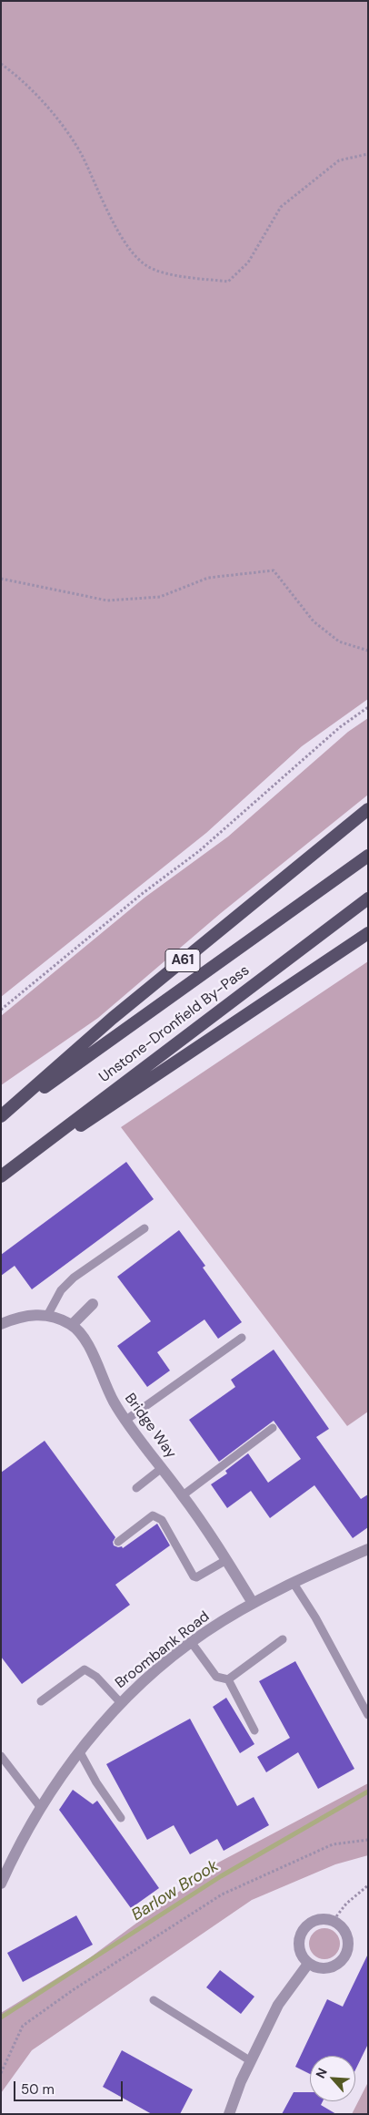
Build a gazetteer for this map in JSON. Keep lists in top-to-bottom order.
{
  "streets": {
    "highway": ["A61", "Unstone-Dronfield By-Pass"],
    "street": ["Bridge Way", "Broombank Road"]
  },
  "crossings": [
    ["A61", "Unstone-Dronfield By-Pass"],
    ["Bridge Way", "Broombank Road"]
  ],
  "water": ["Barlow Brook"],
  "scale_bar": "50 m",
  "north": "top left"
}
